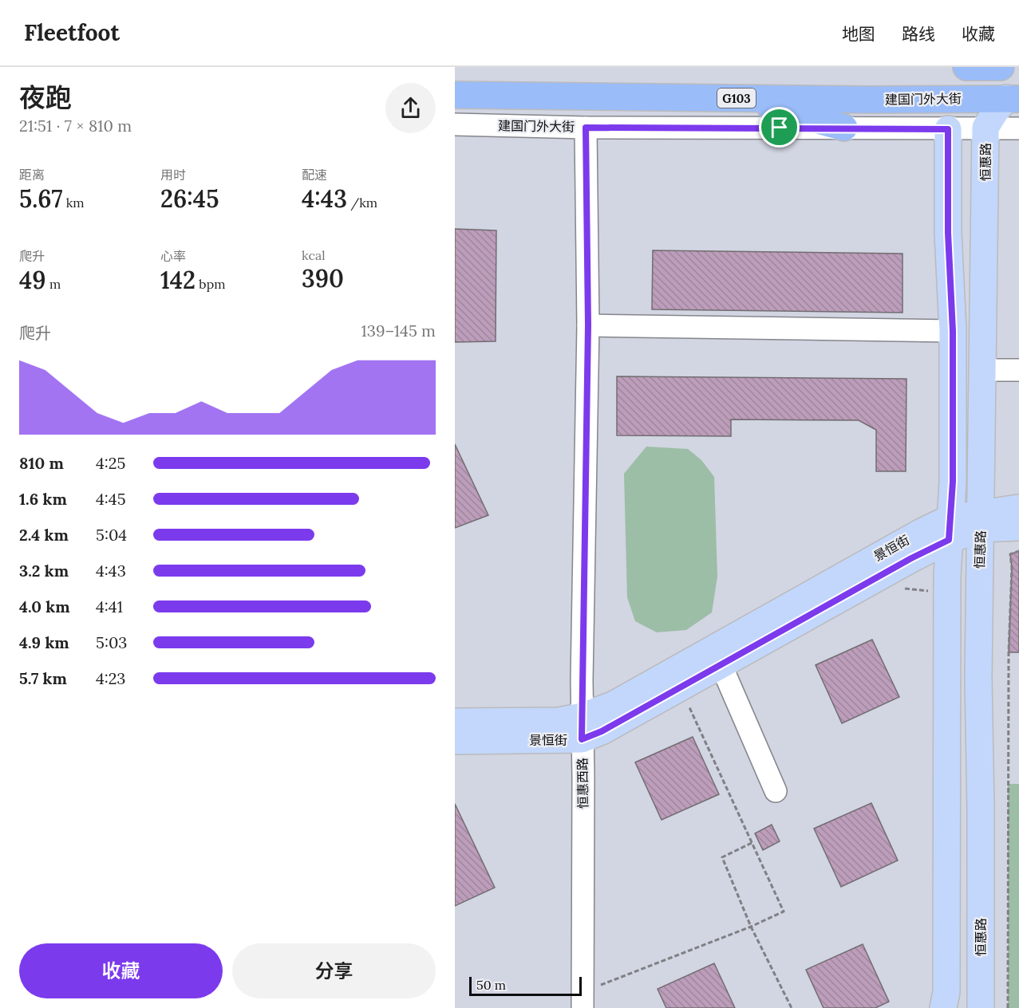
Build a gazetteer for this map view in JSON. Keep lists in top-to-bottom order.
{
  "streets": {
    "highway": ["G103", "建国门外大街"],
    "main road": ["恒惠路", "景恒街"],
    "street": ["恒惠西路"]
  },
  "crossings": [
    ["建国门外大街", "恒惠路"],
    ["建国门外大街", "恒惠西路"],
    ["恒惠路", "景恒街"],
    ["景恒街", "恒惠西路"]
  ],
  "scale_bar": "50 m",
  "page": {
    "header": "Fleetfoot",
    "nav": ["地图", "路线", "收藏"],
    "heading": ["夜跑", "21:51 · 7 × 810 m"],
    "stats": [
      ["距离", "5.67 km"],
      ["用时", "26:45"],
      ["配速", "4:43 /km"],
      ["爬升", "49 m"],
      ["心率", "142 bpm"],
      ["kcal", "390"]
    ],
    "chart": ["爬升", "139–145 m"],
    "list": [
      {
        "name": "810 m",
        "note": "4:25"
      },
      {
        "name": "1.6 km",
        "note": "4:45"
      },
      {
        "name": "2.4 km",
        "note": "5:04"
      },
      {
        "name": "3.2 km",
        "note": "4:43"
      },
      {
        "name": "4.0 km",
        "note": "4:41"
      },
      {
        "name": "4.9 km",
        "note": "5:03"
      },
      {
        "name": "5.7 km",
        "note": "4:23"
      }
    ],
    "buttons": ["收藏", "分享"],
    "scale": "50 m"
  }
}
